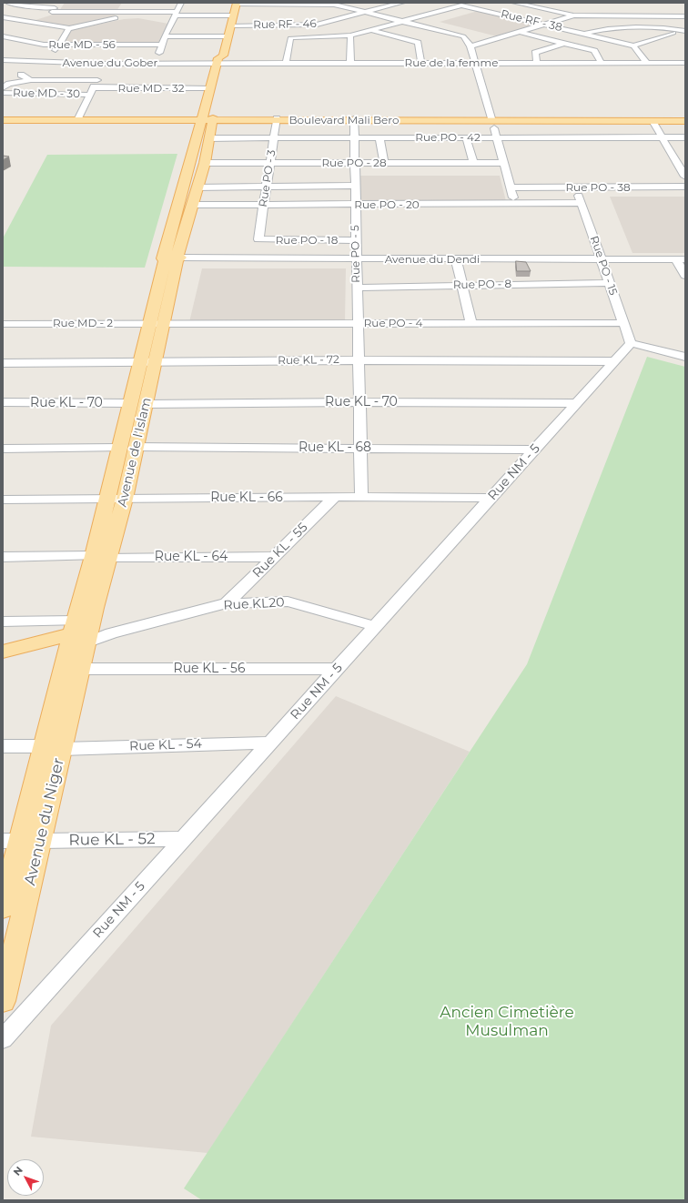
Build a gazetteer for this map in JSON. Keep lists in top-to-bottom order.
{
  "streets": {
    "main road": ["Boulevard Mali Bero", "Avenue de l'Islam", "Avenue du Niger"],
    "street": [
      "Rue RF - 38",
      "Rue RF - 46",
      "Rue MD - 56",
      "Avenue du Gober",
      "Rue de la femme",
      "Rue MD - 32",
      "Rue MD - 30",
      "Rue PO - 42",
      "Rue PO - 28",
      "Rue PO - 3",
      "Rue PO - 38",
      "Rue PO - 20",
      "Rue PO - 18",
      "Rue PO - 5",
      "Avenue du Dendi",
      "Rue PO - 15",
      "Rue PO - 8",
      "Rue MD - 2",
      "Rue PO - 4",
      "Rue KL - 72",
      "Rue KL - 70",
      "Rue KL - 68",
      "Rue NM - 5",
      "Rue KL - 66",
      "Rue KL - 55",
      "Rue KL - 64",
      "Rue KL20",
      "Rue KL - 56",
      "Rue KL - 54",
      "Rue KL - 52"
    ]
  },
  "crossings": [
    ["Rue RF - 38", "Rue de la femme"],
    ["Avenue du Gober", "Rue de la femme"],
    ["Rue MD - 32", "Rue MD - 30"],
    ["Rue MD - 32", "Avenue de l'Islam"],
    ["Boulevard Mali Bero", "Rue PO - 3"],
    ["Boulevard Mali Bero", "Rue PO - 5"],
    ["Boulevard Mali Bero", "Avenue de l'Islam"],
    ["Rue PO - 42", "Rue PO - 3"],
    ["Rue PO - 42", "Rue PO - 5"],
    ["Rue PO - 42", "Avenue de l'Islam"],
    ["Rue PO - 28", "Rue PO - 3"],
    ["Rue PO - 28", "Rue PO - 5"],
    ["Rue PO - 28", "Avenue de l'Islam"],
    ["Rue PO - 3", "Rue PO - 20"],
    ["Rue PO - 3", "Rue PO - 18"],
    ["Rue PO - 38", "Rue PO - 15"],
    ["Rue PO - 20", "Rue PO - 5"],
    ["Rue PO - 20", "Rue PO - 15"],
    ["Rue PO - 20", "Avenue de l'Islam"],
    ["Rue PO - 18", "Rue PO - 5"],
    ["Rue PO - 5", "Avenue du Dendi"],
    ["Rue PO - 5", "Rue PO - 8"],
    ["Rue PO - 5", "Rue PO - 4"],
    ["Rue PO - 5", "Rue KL - 72"],
    ["Rue PO - 5", "Rue KL - 70"],
    ["Rue PO - 5", "Rue KL - 68"],
    ["Rue PO - 5", "Rue KL - 66"],
    ["Avenue du Dendi", "Rue PO - 15"],
    ["Avenue du Dendi", "Avenue de l'Islam"],
    ["Rue PO - 15", "Rue PO - 8"],
    ["Rue PO - 15", "Rue PO - 4"],
    ["Rue PO - 15", "Rue NM - 5"],
    ["Rue MD - 2", "Rue PO - 4"],
    ["Rue MD - 2", "Avenue de l'Islam"],
    ["Rue PO - 4", "Avenue de l'Islam"],
    ["Rue KL - 72", "Avenue de l'Islam"],
    ["Rue KL - 72", "Rue NM - 5"],
    ["Rue KL - 70", "Avenue de l'Islam"],
    ["Rue KL - 70", "Rue NM - 5"],
    ["Rue KL - 68", "Avenue de l'Islam"],
    ["Rue KL - 68", "Rue NM - 5"],
    ["Avenue de l'Islam", "Rue KL - 66"],
    ["Avenue de l'Islam", "Rue KL - 64"],
    ["Avenue de l'Islam", "Rue KL20"],
    ["Avenue de l'Islam", "Avenue du Niger"],
    ["Rue NM - 5", "Rue KL - 66"],
    ["Rue NM - 5", "Rue KL20"],
    ["Rue NM - 5", "Rue KL - 56"],
    ["Rue NM - 5", "Rue KL - 54"],
    ["Rue NM - 5", "Rue KL - 52"],
    ["Rue KL - 66", "Rue KL - 55"],
    ["Rue KL - 55", "Rue KL - 64"],
    ["Rue KL - 55", "Rue KL20"],
    ["Rue KL20", "Avenue du Niger"],
    ["Rue KL - 56", "Avenue du Niger"],
    ["Rue KL - 54", "Avenue du Niger"],
    ["Avenue du Niger", "Rue KL - 52"]
  ],
  "parks": ["Ancien Cimetière Musulman"],
  "north": "top left"
}
